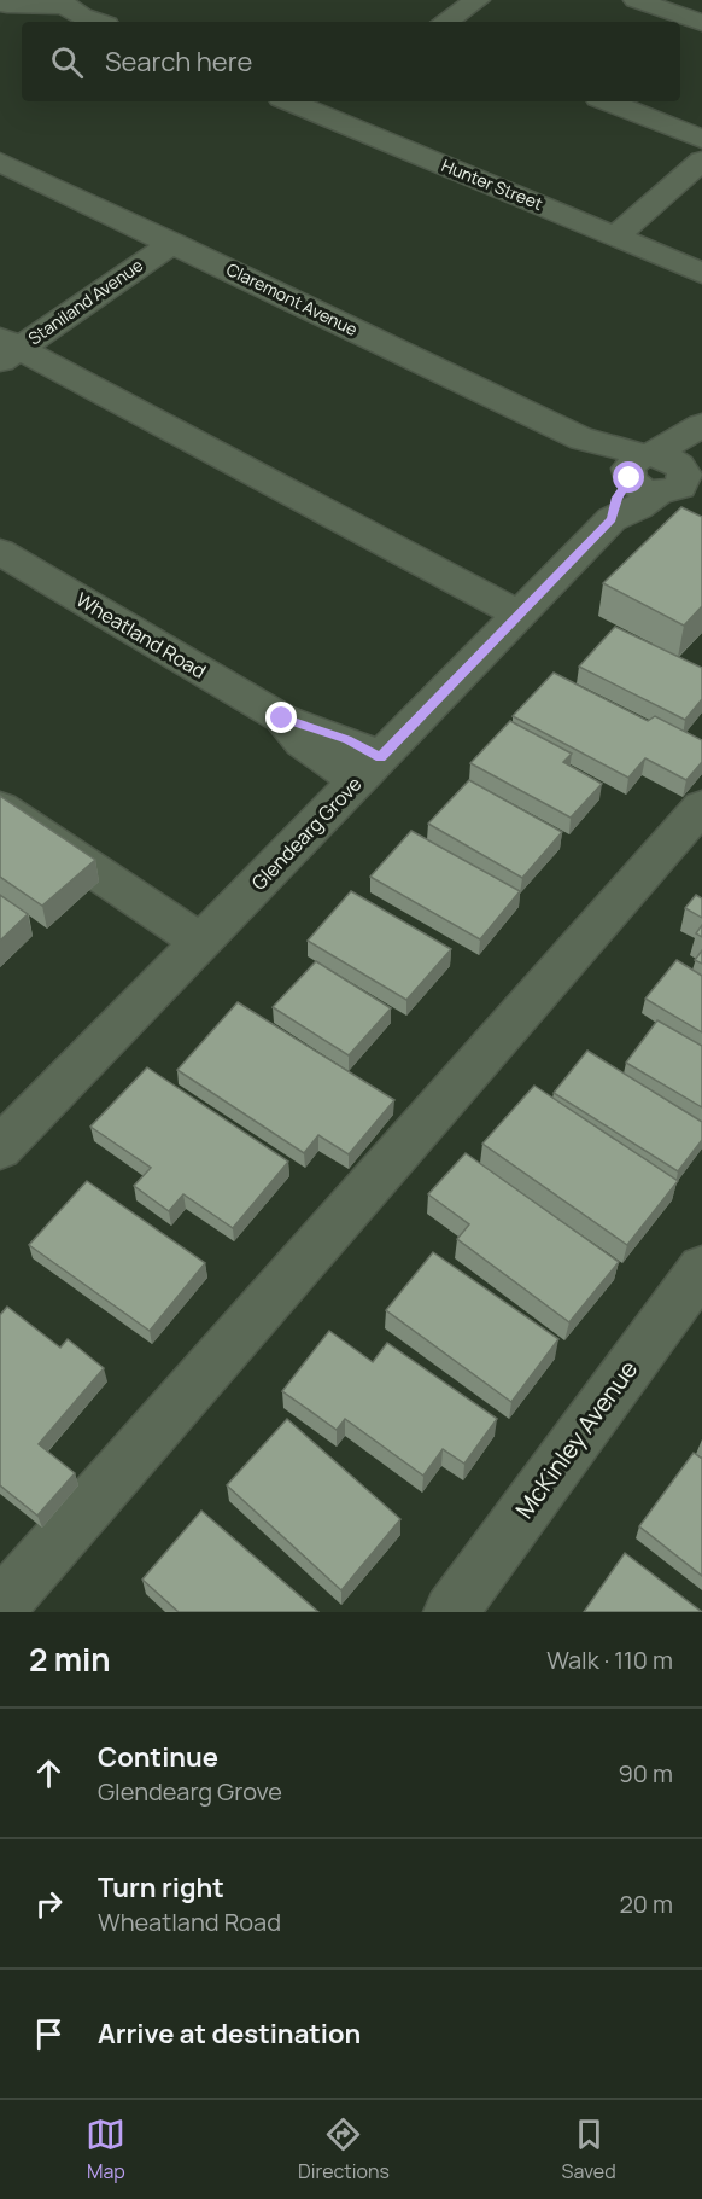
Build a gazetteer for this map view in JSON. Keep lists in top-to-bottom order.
{
  "streets": {
    "street": [
      "Hunter Street",
      "Claremont Avenue",
      "Staniland Avenue",
      "Wheatland Road",
      "Glendearg Grove",
      "McKinley Avenue"
    ]
  },
  "crossings": [
    ["Claremont Avenue", "Staniland Avenue"],
    ["Claremont Avenue", "Glendearg Grove"],
    ["Wheatland Road", "Glendearg Grove"]
  ],
  "page": {
    "search": "Search here",
    "heading": ["2 min", "Walk · 110 m"],
    "list": [
      ["Continue", "Glendearg Grove", "90 m"],
      ["Turn right", "Wheatland Road", "20 m"],
      "Arrive at destination"
    ],
    "nav": ["Map", "Directions", "Saved"]
  }
}
